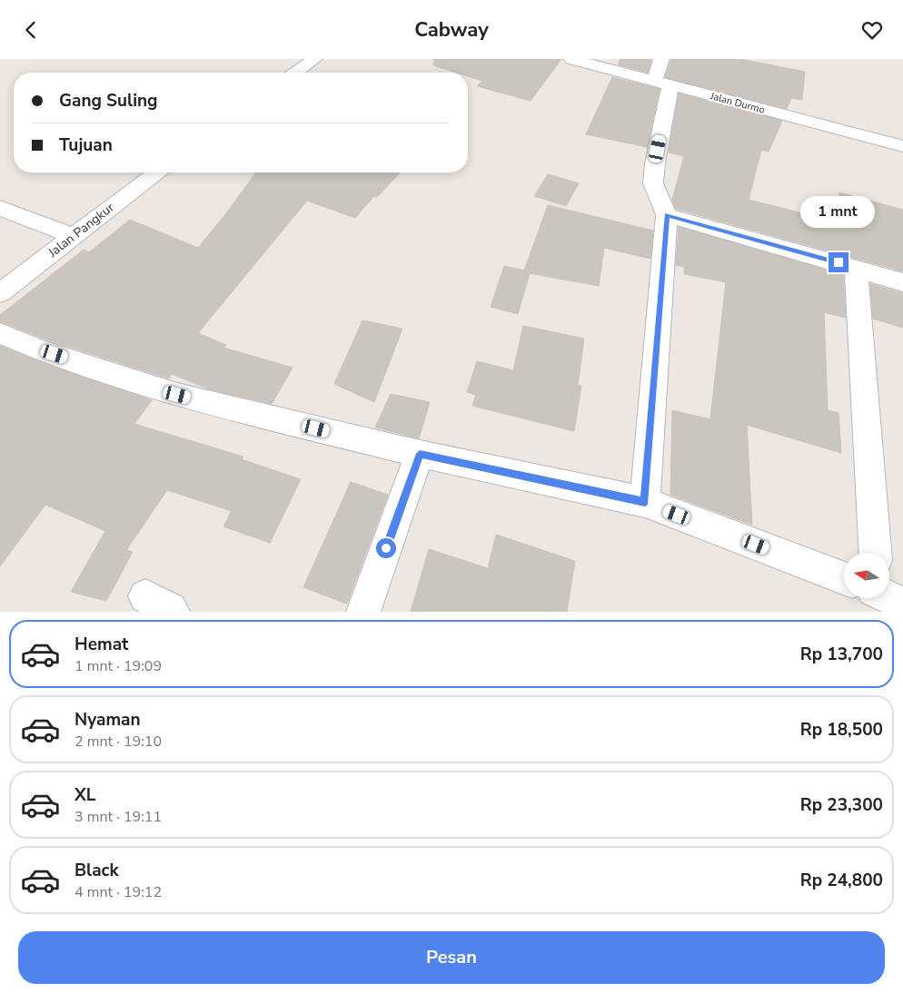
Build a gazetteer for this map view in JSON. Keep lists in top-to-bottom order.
{
  "streets": {
    "street": ["Jalan Durmo", "Jalan Pangkur"]
  },
  "north": "left",
  "page": {
    "header": "Cabway",
    "banner": ["Gang Suling", "Tujuan"],
    "bubble": "1 mnt",
    "list": [
      {
        "name": "Hemat",
        "note": "1 mnt · 19:09",
        "value": "Rp 13,700"
      },
      {
        "name": "Nyaman",
        "note": "2 mnt · 19:10",
        "value": "Rp 18,500"
      },
      {
        "name": "XL",
        "note": "3 mnt · 19:11",
        "value": "Rp 23,300"
      },
      {
        "name": "Black",
        "note": "4 mnt · 19:12",
        "value": "Rp 24,800"
      }
    ],
    "buttons": "Pesan"
  }
}
